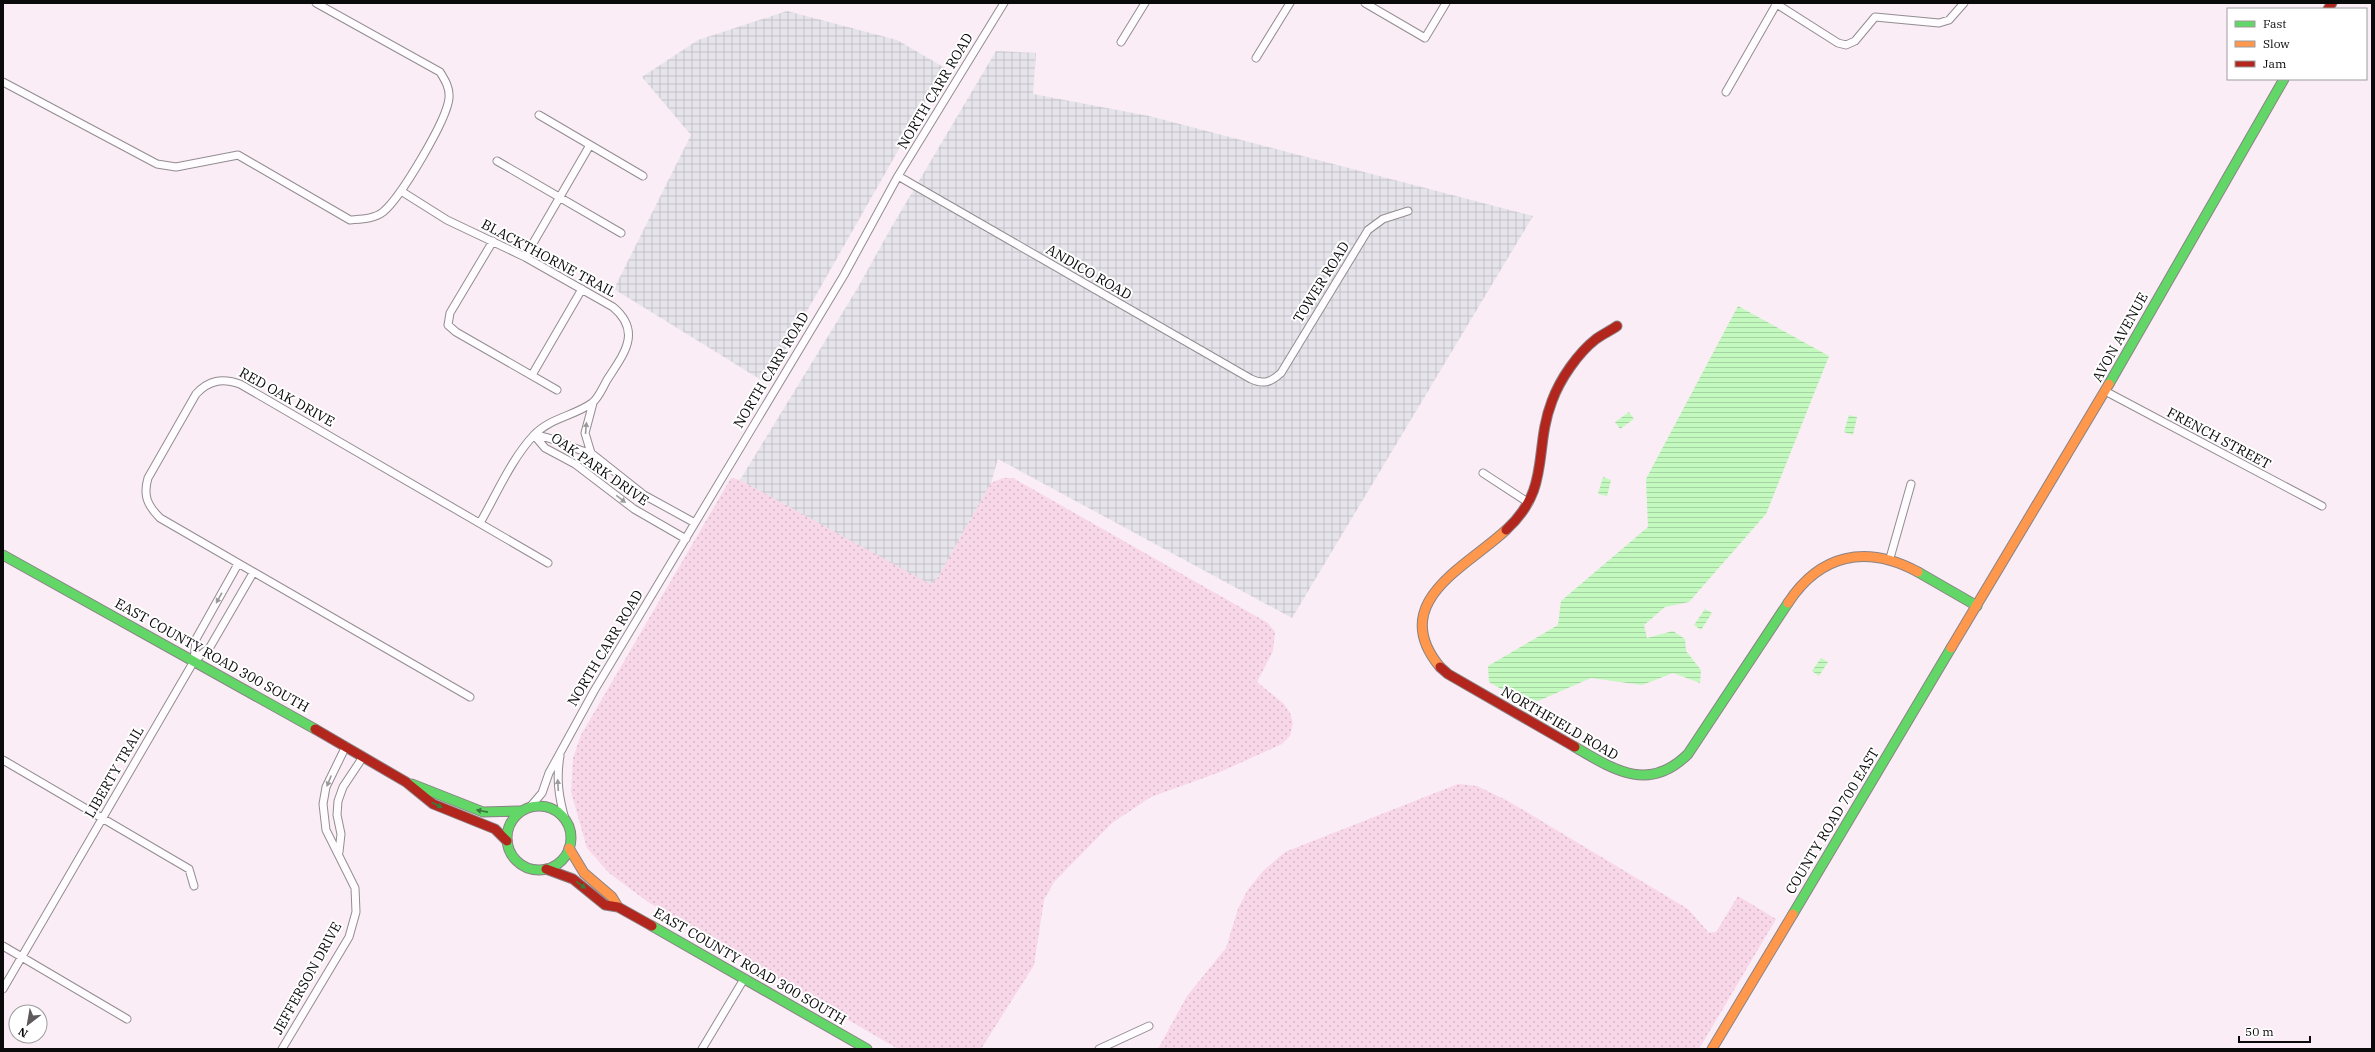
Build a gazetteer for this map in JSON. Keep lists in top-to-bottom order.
{
  "streets": {
    "street": [
      "NORTH CARR ROAD",
      "BLACKTHORNE TRAIL",
      "ANDICO ROAD",
      "TOWER ROAD",
      "AVON AVENUE",
      "RED OAK DRIVE",
      "FRENCH STREET",
      "OAK PARK DRIVE",
      "EAST COUNTY ROAD 300 SOUTH",
      "NORTHFIELD ROAD",
      "LIBERTY TRAIL",
      "COUNTY ROAD 700 EAST",
      "JEFFERSON DRIVE"
    ]
  },
  "crossings": [
    ["NORTH CARR ROAD", "ANDICO ROAD"],
    ["NORTH CARR ROAD", "OAK PARK DRIVE"],
    ["NORTH CARR ROAD", "EAST COUNTY ROAD 300 SOUTH"],
    ["BLACKTHORNE TRAIL", "OAK PARK DRIVE"],
    ["ANDICO ROAD", "TOWER ROAD"],
    ["AVON AVENUE", "FRENCH STREET"],
    ["AVON AVENUE", "NORTHFIELD ROAD"],
    ["AVON AVENUE", "COUNTY ROAD 700 EAST"],
    ["RED OAK DRIVE", "LIBERTY TRAIL"],
    ["EAST COUNTY ROAD 300 SOUTH", "LIBERTY TRAIL"],
    ["EAST COUNTY ROAD 300 SOUTH", "JEFFERSON DRIVE"],
    ["NORTHFIELD ROAD", "COUNTY ROAD 700 EAST"]
  ],
  "legend": ["Fast", "Slow", "Jam"],
  "scale_bar": "50 m",
  "north": "bottom left"
}
